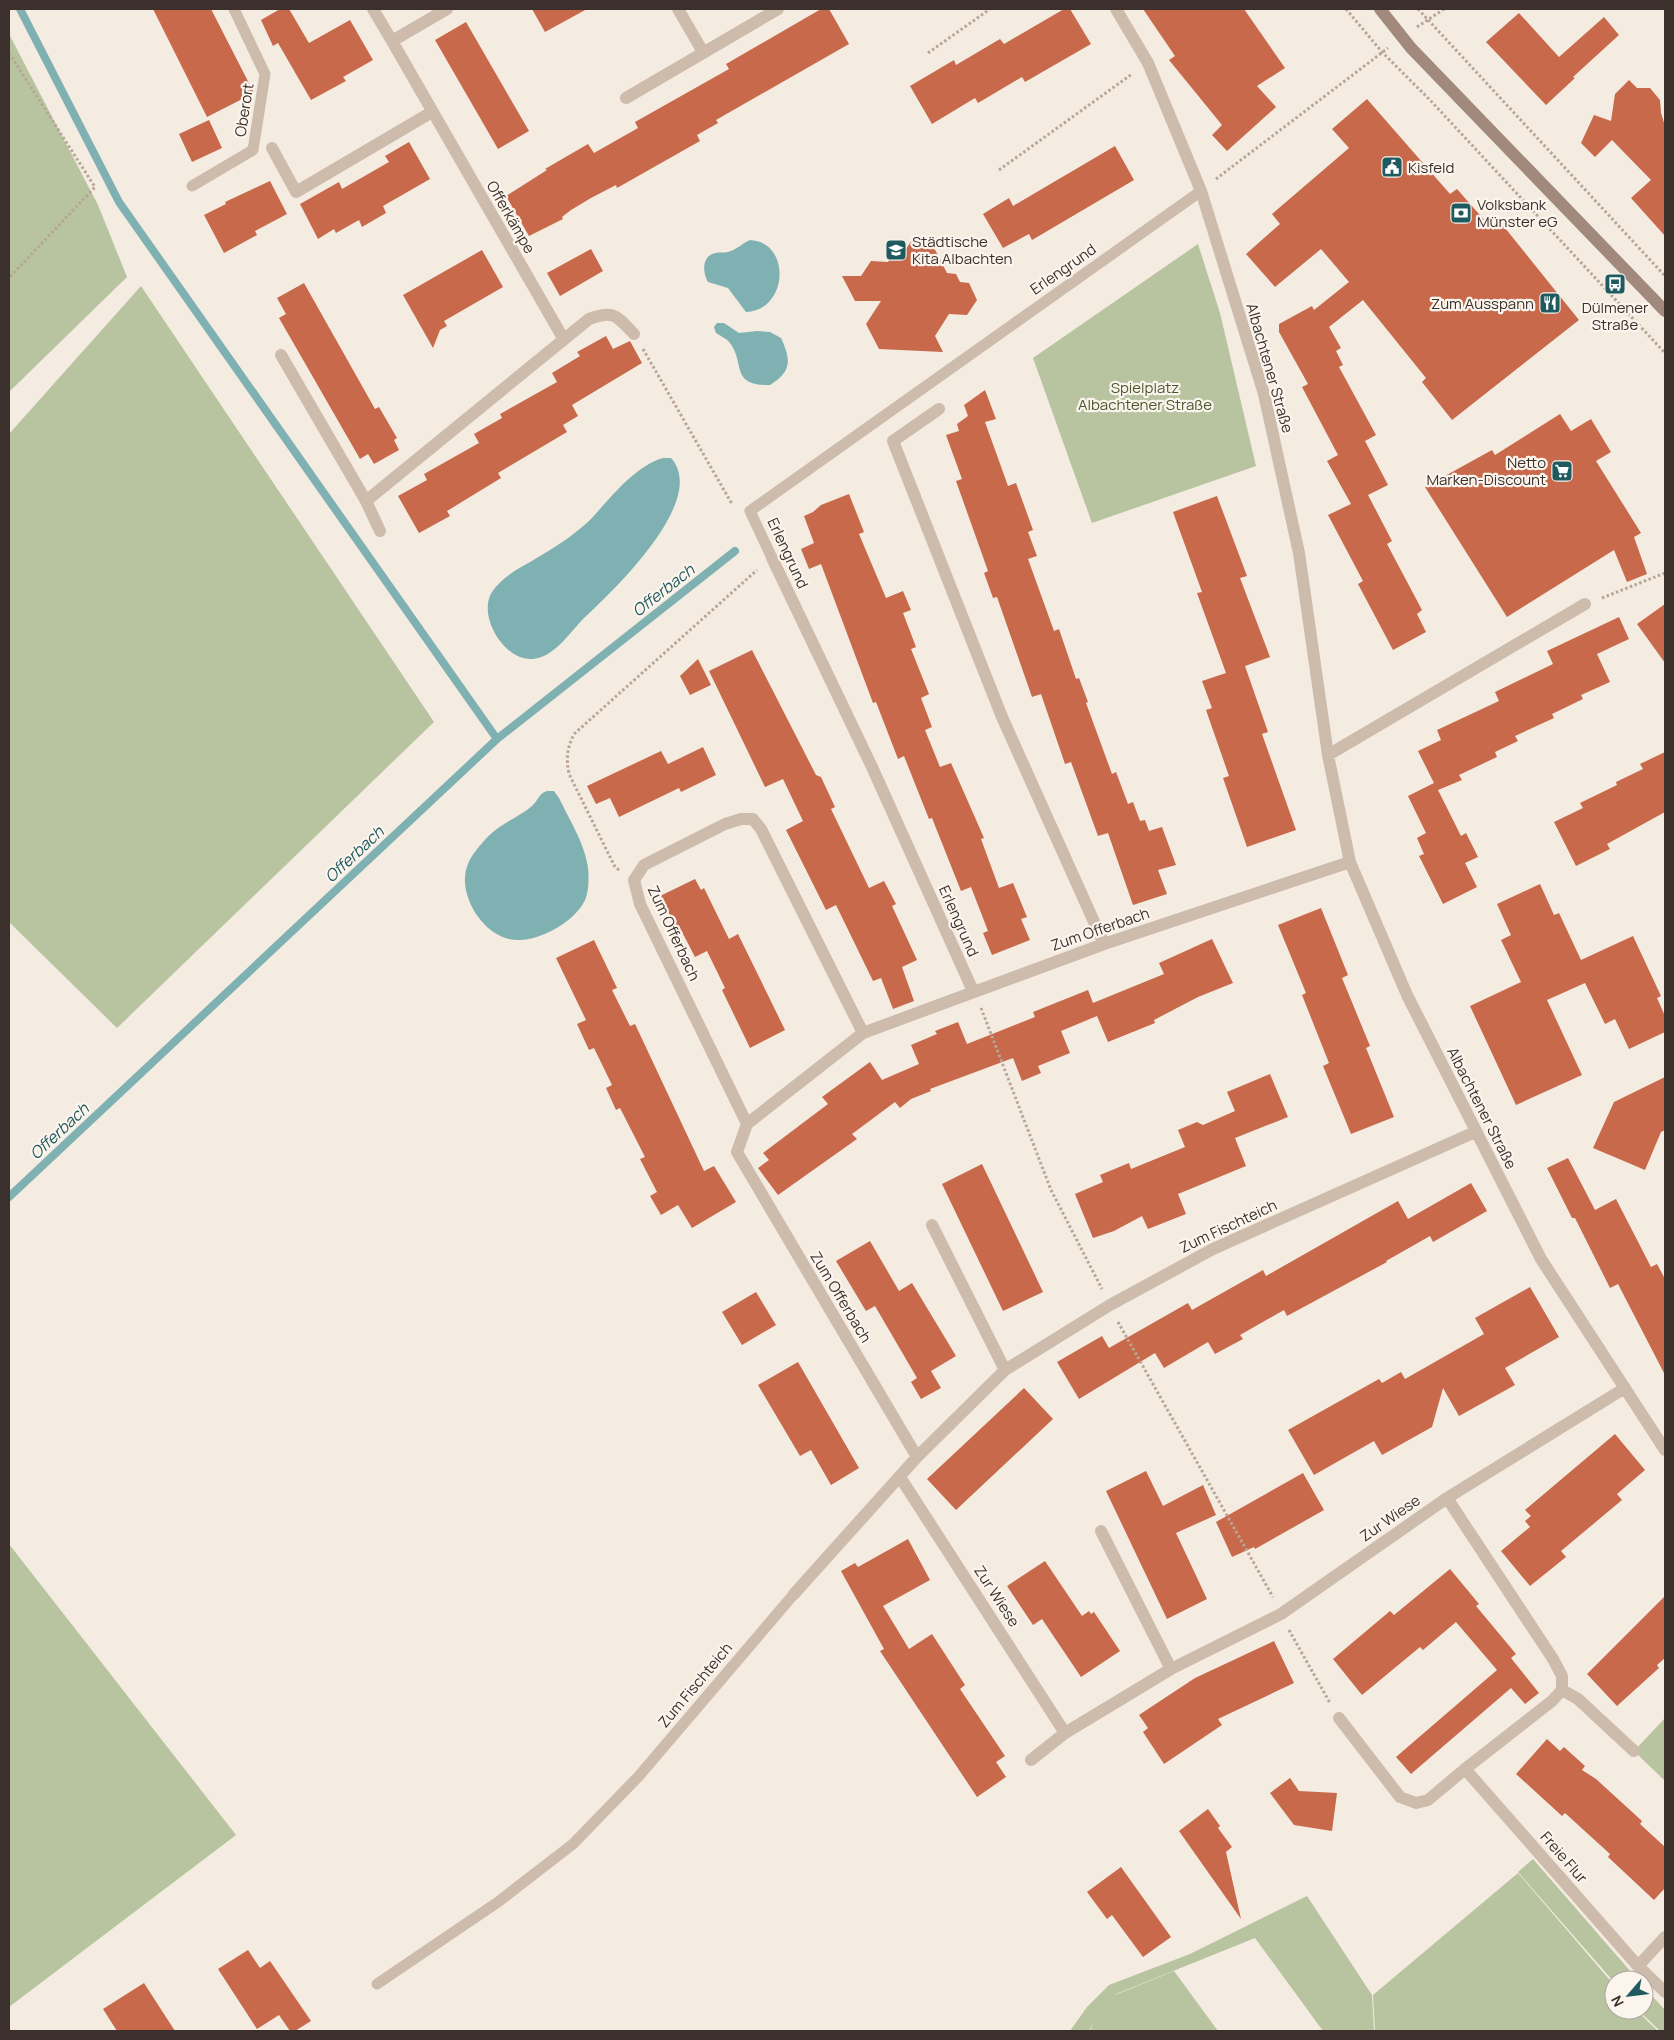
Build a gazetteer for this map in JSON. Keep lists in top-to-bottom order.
{
  "streets": {
    "street": [
      "Offerkämpe",
      "Erlengrund",
      "Albachtener Straße",
      "Zum Offerbach",
      "Zum Fischteich",
      "Zur Wiese",
      "Freie Flur"
    ],
    "lane": ["Oberort"]
  },
  "crossings": [
    ["Erlengrund", "Albachtener Straße"],
    ["Erlengrund", "Zum Offerbach"],
    ["Albachtener Straße", "Zum Offerbach"],
    ["Albachtener Straße", "Zum Fischteich"],
    ["Albachtener Straße", "Zur Wiese"],
    ["Zum Offerbach", "Zum Fischteich"],
    ["Zum Fischteich", "Zur Wiese"]
  ],
  "water": ["Offerbach"],
  "parks": ["Spielplatz Albachtener Straße"],
  "places": {
    "public building": ["Kisfeld"],
    "bank": ["Volksbank Münster eG"],
    "school or university": ["Städtische Kita Albachten"],
    "bus stop": ["Dülmener Straße"],
    "restaurant": ["Zum Ausspann"],
    "supermarket": ["Netto Marken-Discount"]
  },
  "north": "bottom left"
}
